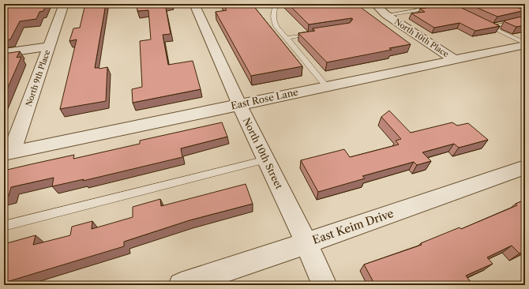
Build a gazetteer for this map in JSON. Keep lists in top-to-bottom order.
{
  "streets": {
    "street": [
      "North 10th Place",
      "North 9th Place",
      "East Rose Lane",
      "North 10th Street",
      "East Keim Drive"
    ]
  },
  "crossings": [
    ["North 10th Place", "East Rose Lane"],
    ["North 9th Place", "East Rose Lane"],
    ["East Rose Lane", "North 10th Street"],
    ["North 10th Street", "East Keim Drive"]
  ]
}
